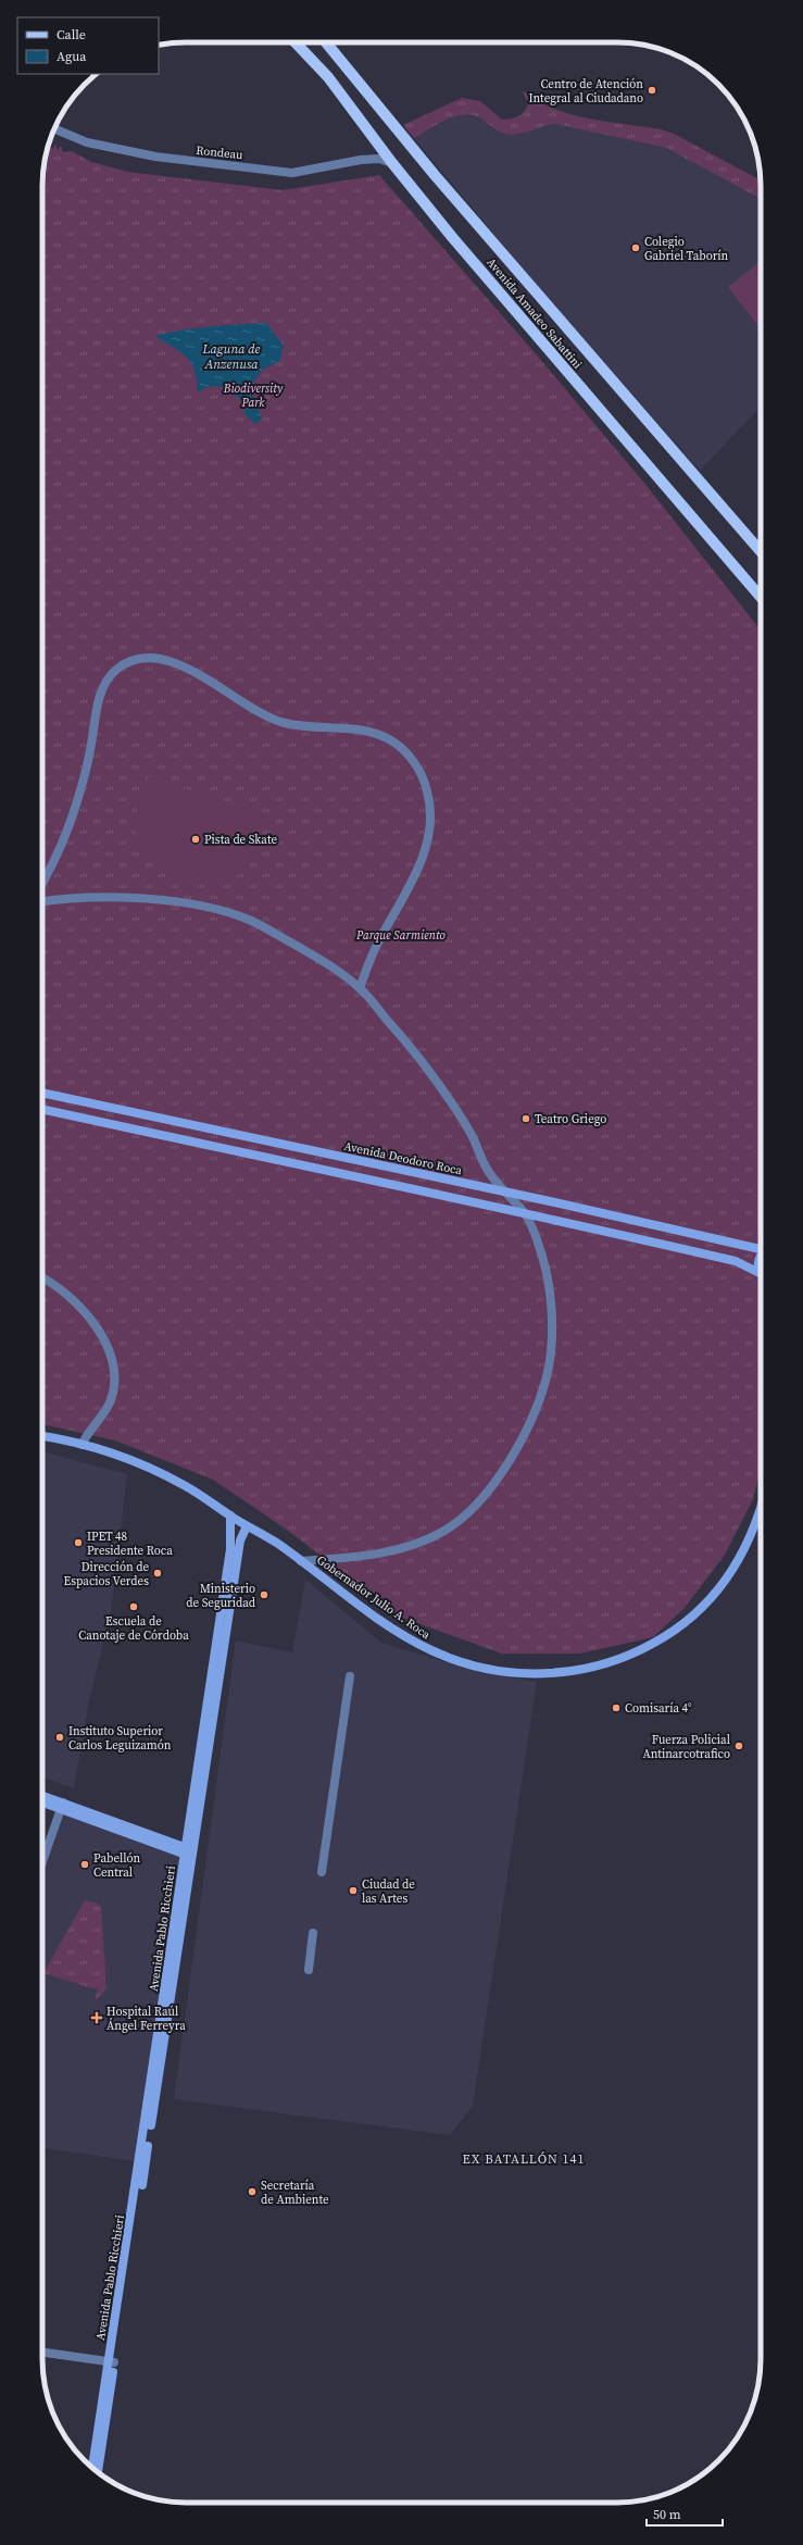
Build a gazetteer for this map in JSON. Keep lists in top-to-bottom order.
{
  "streets": {
    "main road": [
      "Avenida Amadeo Sabattini",
      "Avenida Deodoro Roca",
      "Gobernador Julio A. Roca",
      "Avenida Pablo Ricchieri"
    ],
    "street": ["Rondeau"]
  },
  "crossings": [
    ["Rondeau", "Avenida Amadeo Sabattini"],
    ["Gobernador Julio A. Roca", "Avenida Pablo Ricchieri"]
  ],
  "districts": ["EX BATALLÓN 141"],
  "water": ["Laguna de Anzenusa"],
  "parks": ["Biodiversity Park", "Parque Sarmiento"],
  "places": {
    "other": [
      "Centro de Atención Integral al Ciudadano",
      "Colegio Gabriel Taborín",
      "Pista de Skate",
      "Teatro Griego",
      "IPET 48 Presidente Roca",
      "Dirección de Espacios Verdes",
      "Ministerio de Seguridad",
      "Escuela de Canotaje de Córdoba",
      "Comisaría 4°",
      "Instituto Superior Carlos Leguizamón",
      "Fuerza Policial Antinarcotrafico",
      "Pabellón Central",
      "Ciudad de las Artes",
      "Secretaría de Ambiente"
    ],
    "health": ["Hospital Raúl Ángel Ferreyra"]
  },
  "legend": ["Calle", "Agua"],
  "scale_bar": "50 m"
}
